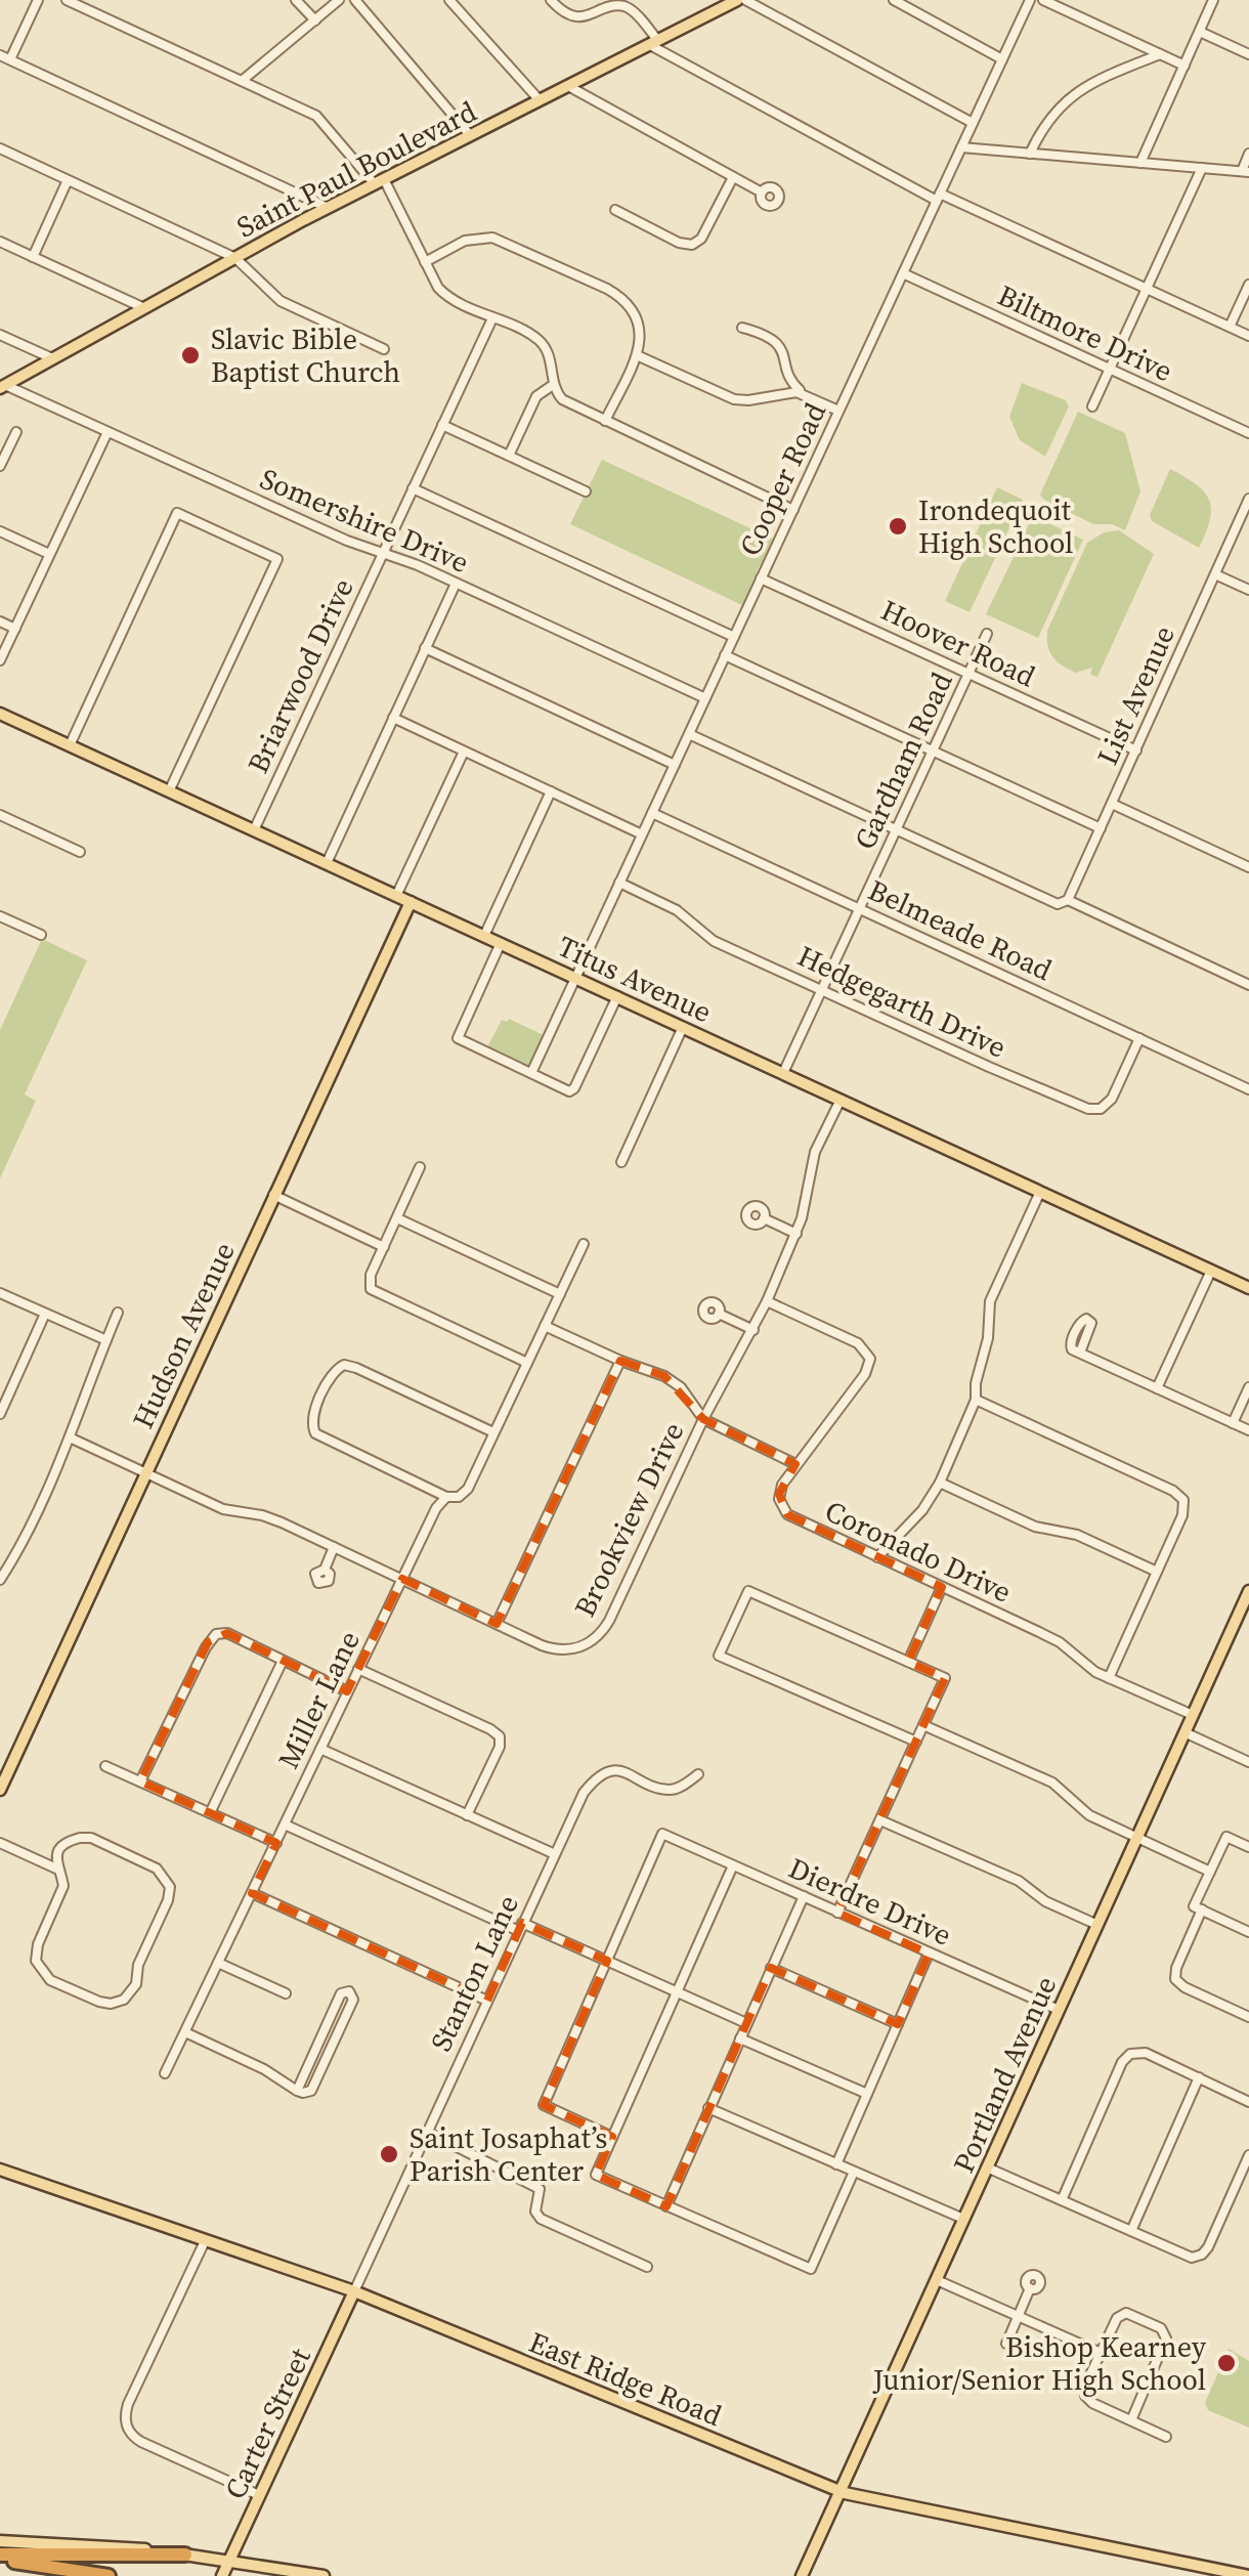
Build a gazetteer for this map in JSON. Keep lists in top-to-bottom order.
{
  "streets": {
    "main road": [
      "Saint Paul Boulevard",
      "Titus Avenue",
      "Hudson Avenue",
      "Portland Avenue",
      "East Ridge Road",
      "Carter Street"
    ],
    "street": [
      "Biltmore Drive",
      "Cooper Road",
      "Somershire Drive",
      "Hoover Road",
      "Briarwood Drive",
      "List Avenue",
      "Gardham Road",
      "Belmeade Road",
      "Hedgegarth Drive",
      "Brookview Drive",
      "Coronado Drive",
      "Miller Lane",
      "Dierdre Drive",
      "Stanton Lane"
    ]
  },
  "crossings": [
    ["Saint Paul Boulevard", "Somershire Drive"],
    ["Biltmore Drive", "Cooper Road"],
    ["Cooper Road", "Somershire Drive"],
    ["Cooper Road", "Hoover Road"],
    ["Cooper Road", "Belmeade Road"],
    ["Cooper Road", "Titus Avenue"],
    ["Cooper Road", "Hedgegarth Drive"],
    ["Somershire Drive", "Briarwood Drive"],
    ["Hoover Road", "List Avenue"],
    ["Hoover Road", "Gardham Road"],
    ["Briarwood Drive", "Titus Avenue"],
    ["Gardham Road", "Belmeade Road"],
    ["Gardham Road", "Titus Avenue"],
    ["Gardham Road", "Hedgegarth Drive"],
    ["Belmeade Road", "Hedgegarth Drive"],
    ["Titus Avenue", "Hudson Avenue"],
    ["Titus Avenue", "Brookview Drive"],
    ["Hudson Avenue", "Brookview Drive"],
    ["Brookview Drive", "Coronado Drive"],
    ["Brookview Drive", "Miller Lane"],
    ["Coronado Drive", "Portland Avenue"],
    ["Dierdre Drive", "Portland Avenue"],
    ["Stanton Lane", "East Ridge Road"],
    ["Stanton Lane", "Carter Street"],
    ["Portland Avenue", "East Ridge Road"],
    ["East Ridge Road", "Carter Street"]
  ],
  "places": [
    "Slavic Bible Baptist Church",
    "Irondequoit High School",
    "Saint Josaphat’s Parish Center",
    "Bishop Kearney Junior/Senior High School"
  ]
}
